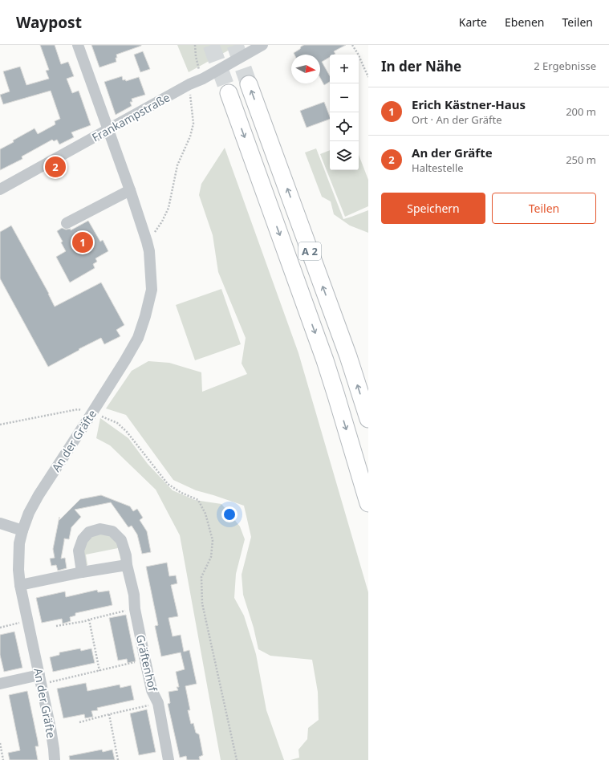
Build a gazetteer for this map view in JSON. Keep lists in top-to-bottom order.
{
  "streets": {
    "highway": ["A 2"],
    "street": ["Frankampstraße", "An der Gräfte", "Gräftenhof"]
  },
  "crossings": [
    ["Frankampstraße", "An der Gräfte"]
  ],
  "north": "right",
  "page": {
    "header": "Waypost",
    "nav": ["Karte", "Ebenen", "Teilen"],
    "heading": ["In der Nähe", "2 Ergebnisse"],
    "map_buttons": ["+", "−"],
    "list": [
      {
        "mark": "1",
        "name": "Erich Kästner-Haus",
        "note": "Ort · An der Gräfte",
        "value": "200 m"
      },
      {
        "mark": "2",
        "name": "An der Gräfte",
        "note": "Haltestelle",
        "value": "250 m"
      }
    ],
    "pins": ["2", "1"],
    "buttons": ["Speichern", "Teilen"]
  }
}
